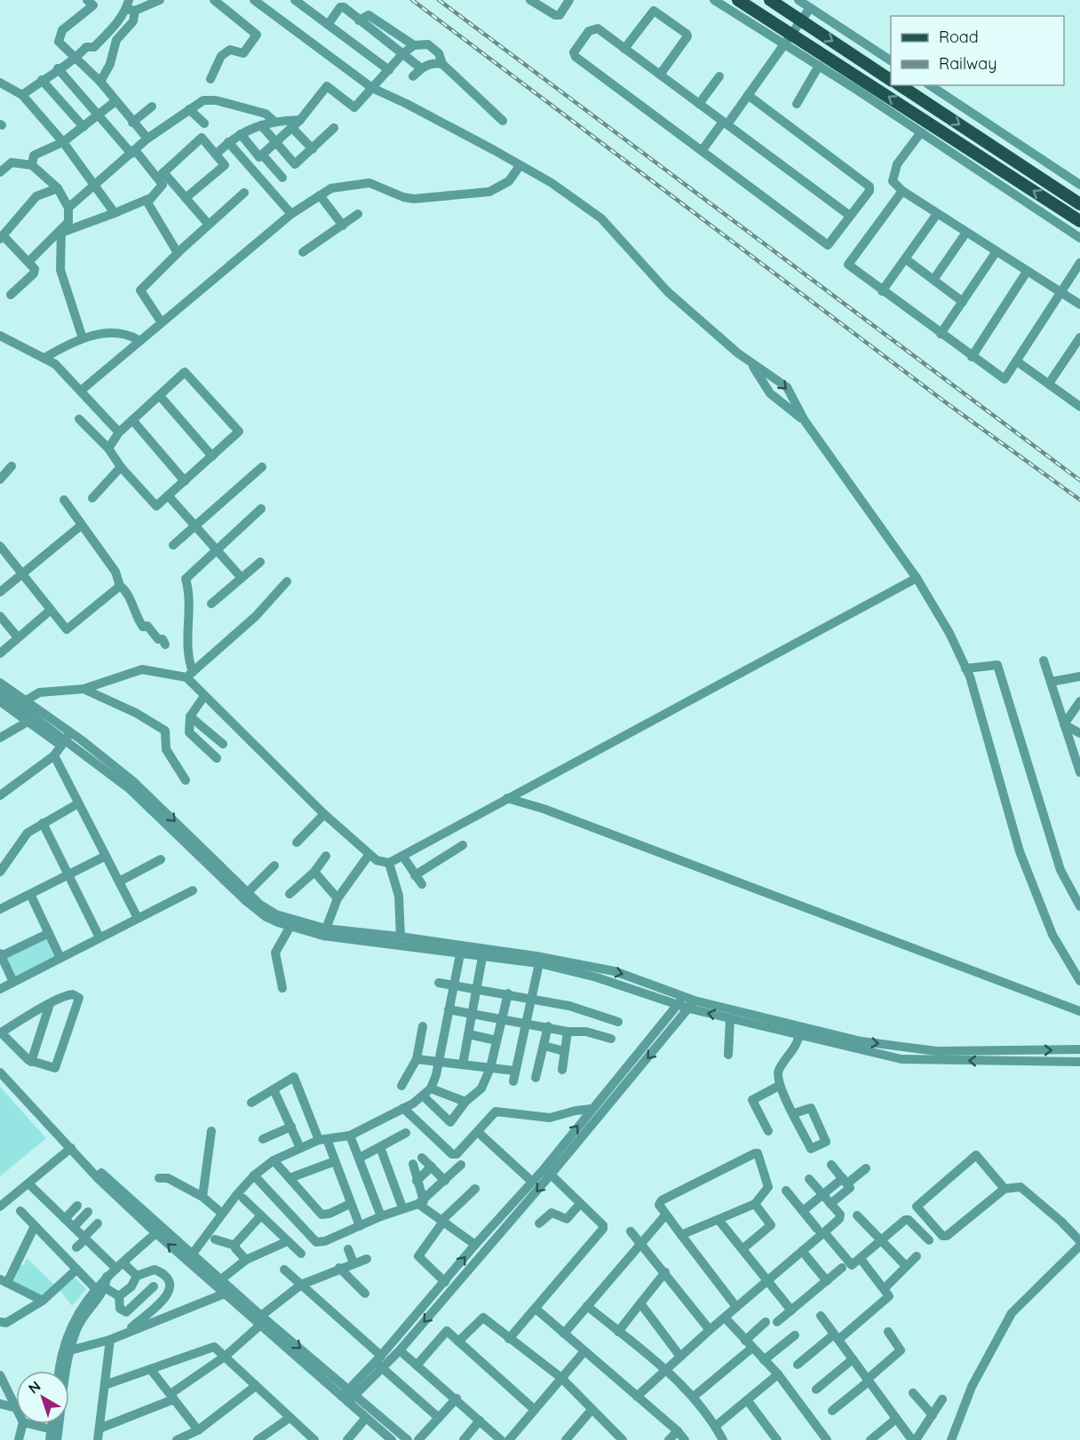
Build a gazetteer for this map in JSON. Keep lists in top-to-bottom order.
{
  "legend": ["Road", "Railway"],
  "north": "top left"
}
